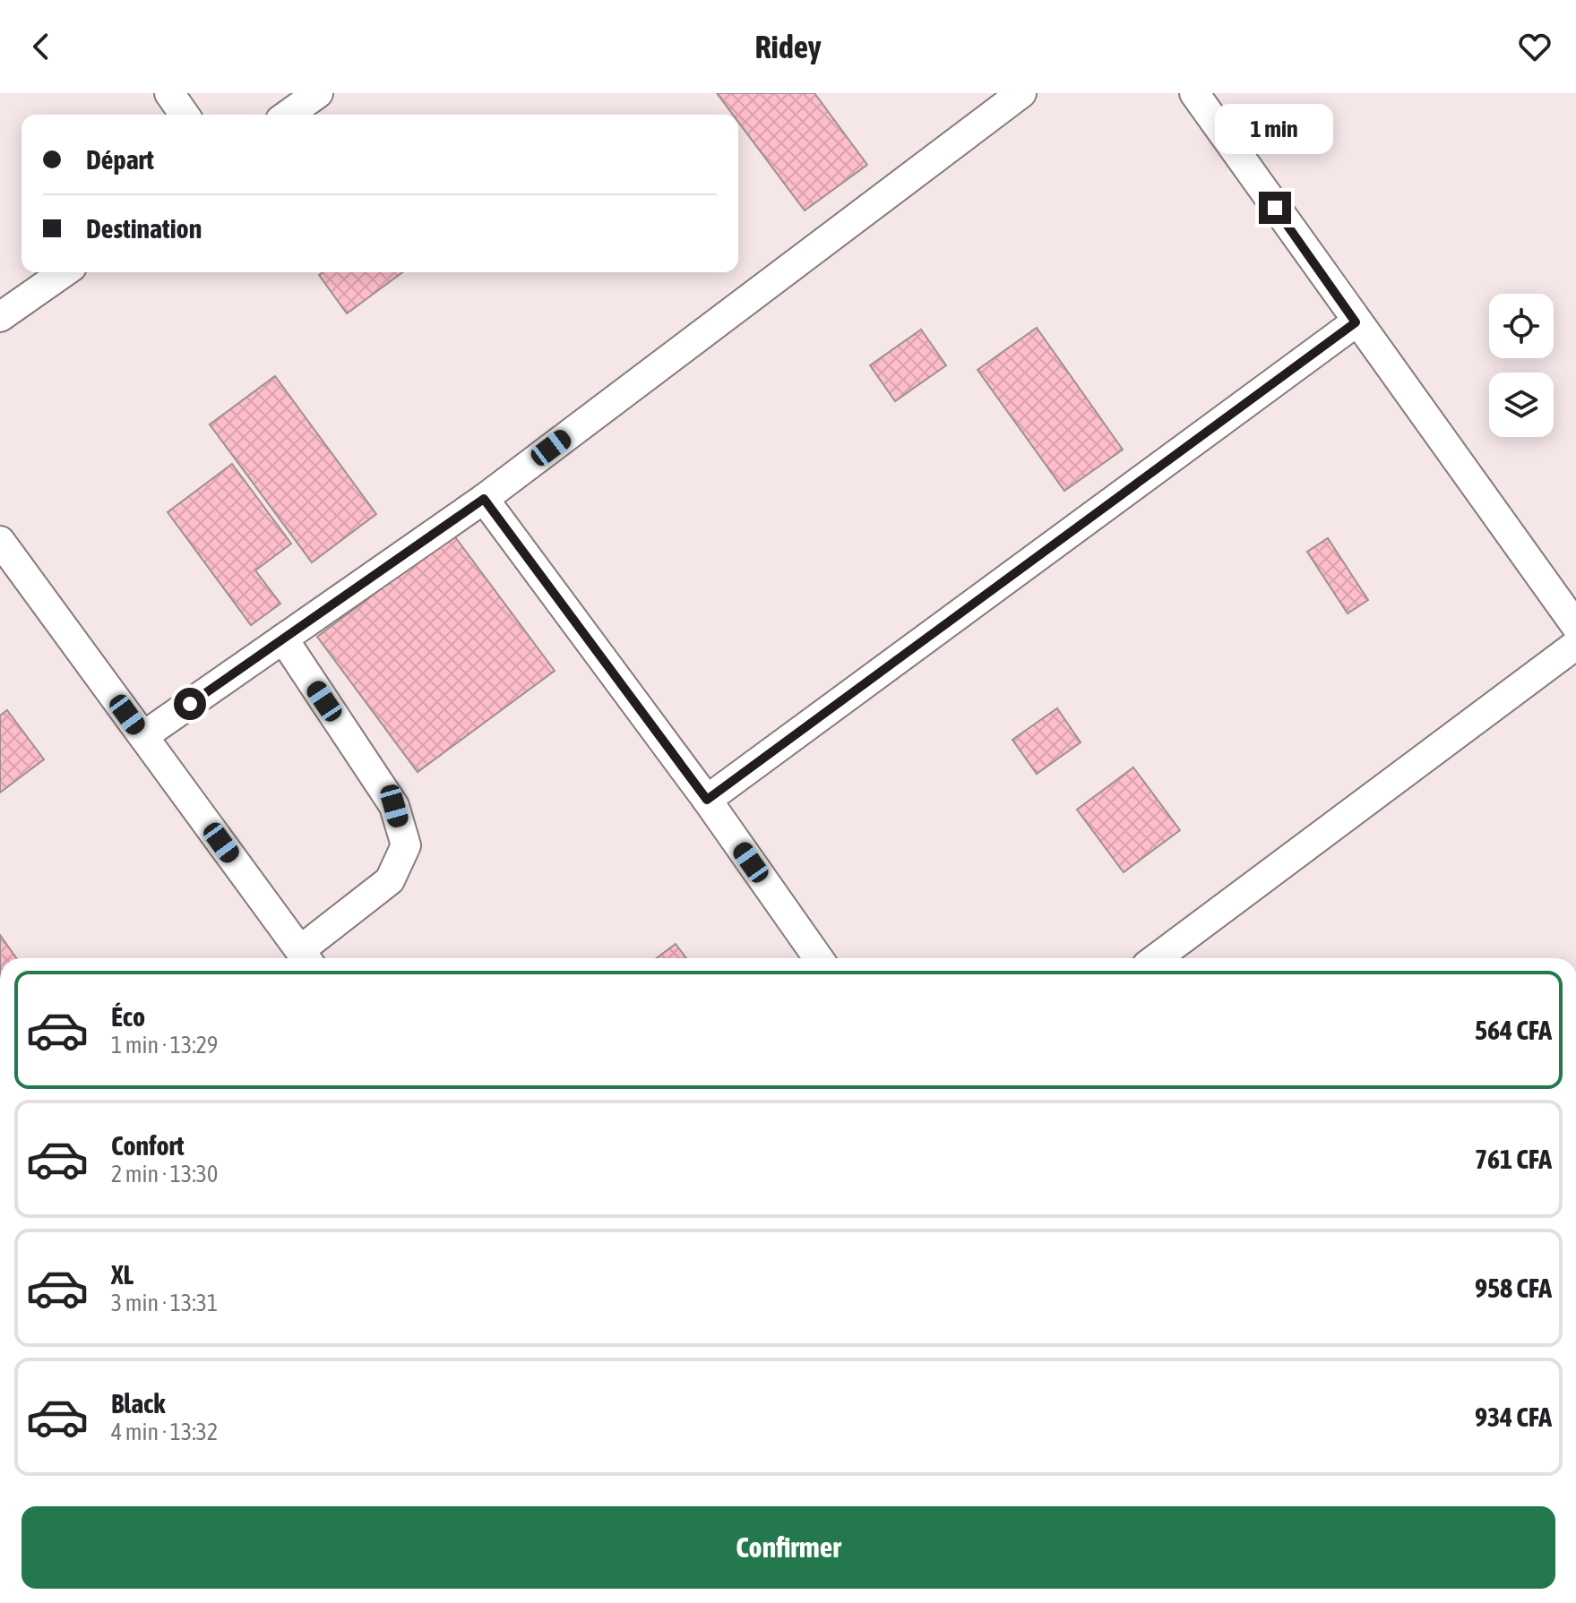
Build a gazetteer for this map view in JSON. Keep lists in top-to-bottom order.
{
  "page": {
    "header": "Ridey",
    "bubble": "1 min",
    "banner": ["Départ", "Destination"],
    "list": [
      {
        "name": "Éco",
        "note": "1 min · 13:29",
        "value": "564 CFA"
      },
      {
        "name": "Confort",
        "note": "2 min · 13:30",
        "value": "761 CFA"
      },
      {
        "name": "XL",
        "note": "3 min · 13:31",
        "value": "958 CFA"
      },
      {
        "name": "Black",
        "note": "4 min · 13:32",
        "value": "934 CFA"
      }
    ],
    "buttons": "Confirmer"
  }
}
